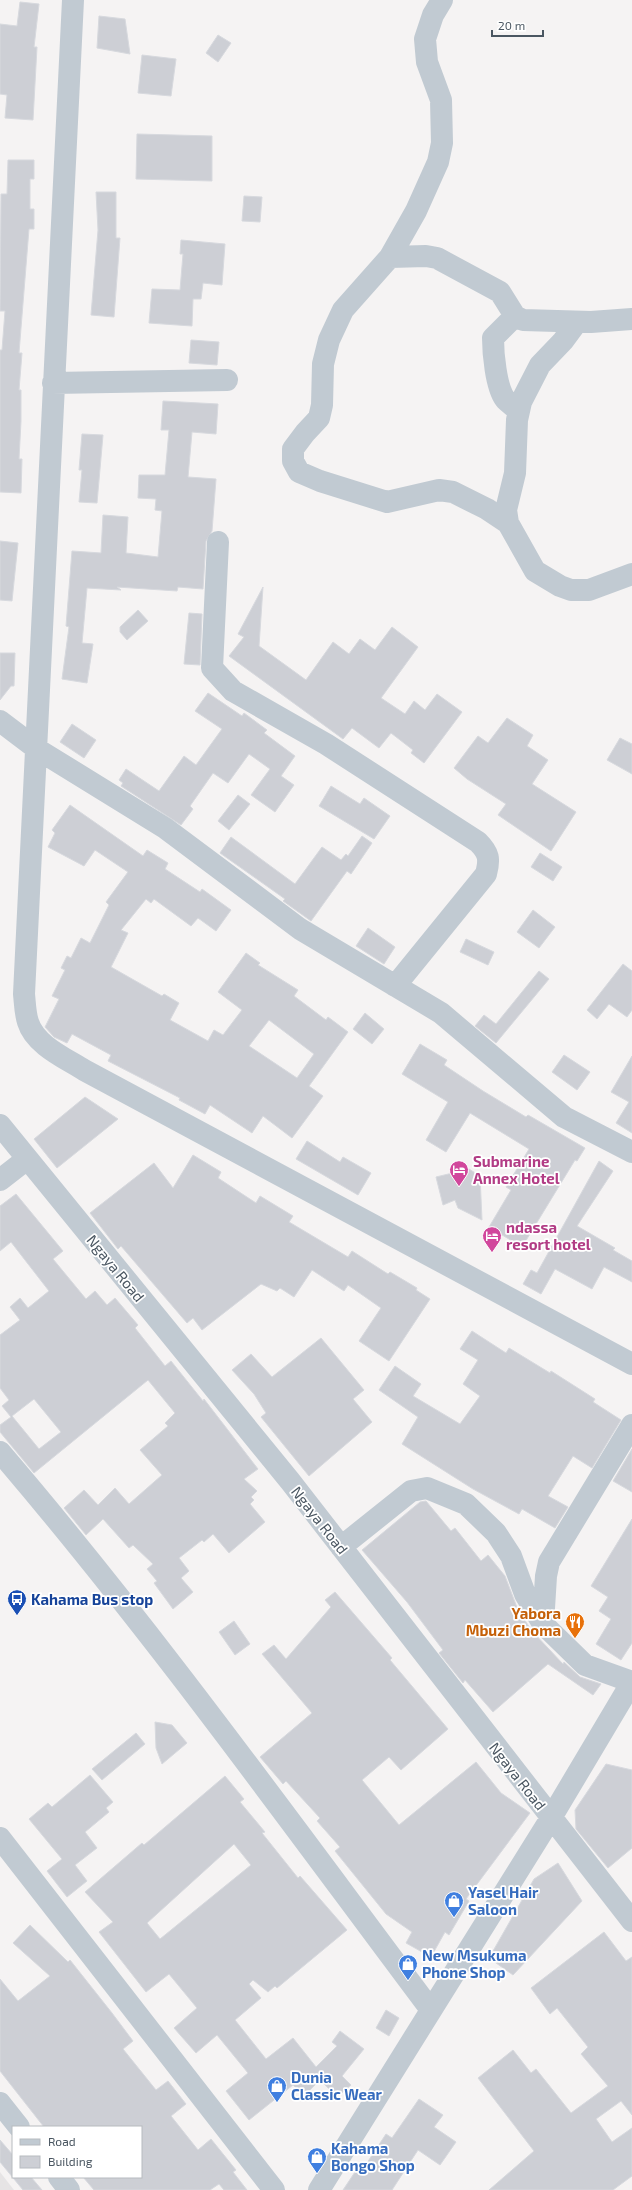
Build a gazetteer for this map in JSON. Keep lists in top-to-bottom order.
{
  "streets": {
    "street": ["Ngaya Road"]
  },
  "places": {
    "hotel": ["Submarine Annex Hotel", "ndassa resort hotel"],
    "bus stop": ["Kahama Bus stop"],
    "restaurant": ["Yabora Mbuzi Choma"],
    "shop": [
      "Yasel Hair Saloon",
      "New Msukuma Phone Shop",
      "Dunia Classic Wear",
      "Kahama Bongo Shop"
    ]
  },
  "legend": ["Road", "Building"],
  "scale_bar": "20 m"
}
